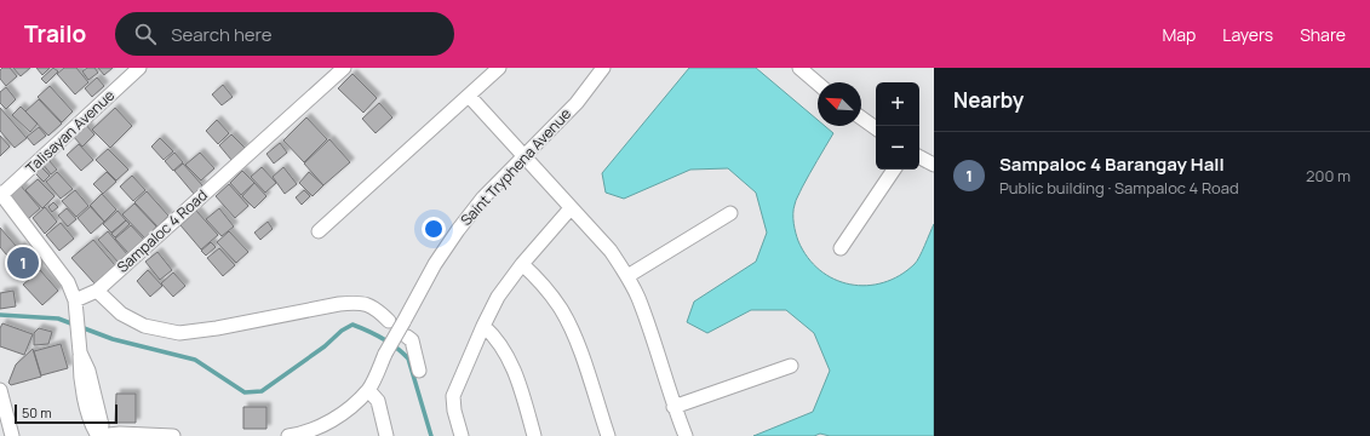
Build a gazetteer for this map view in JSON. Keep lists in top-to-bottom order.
{
  "streets": {
    "street": ["Talisayan Avenue", "Saint Tryphena Avenue", "Sampaloc 4 Road"]
  },
  "scale_bar": "50 m",
  "north": "top left",
  "page": {
    "header": "Trailo",
    "search": "Search here",
    "nav": ["Map", "Layers", "Share"],
    "heading": "Nearby",
    "map_buttons": ["+", "−"],
    "list": [
      {
        "mark": "1",
        "name": "Sampaloc 4 Barangay Hall",
        "note": "Public building · Sampaloc 4 Road",
        "value": "200 m"
      }
    ],
    "pins": "1",
    "scale": "50 m"
  }
}
